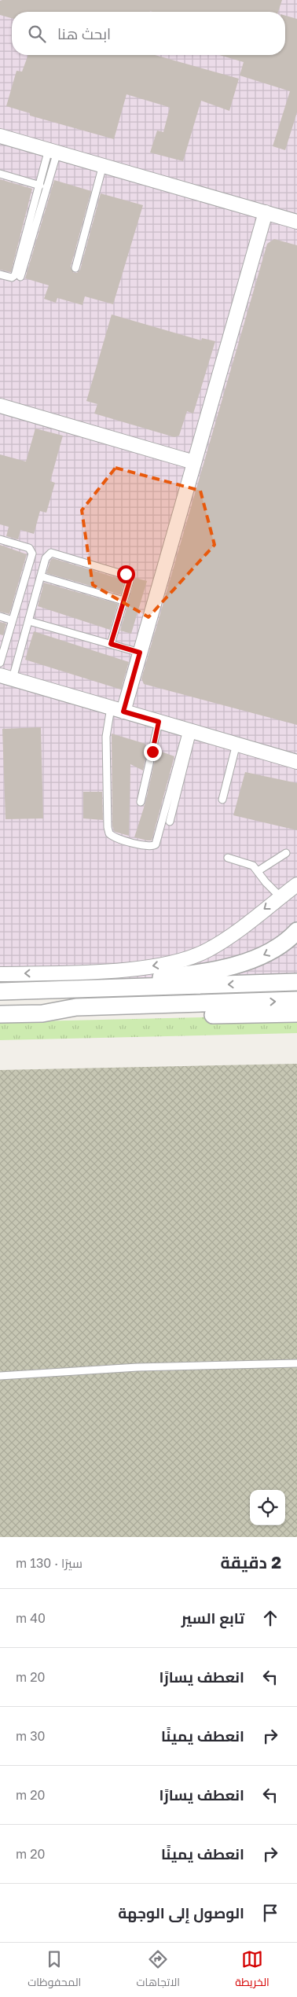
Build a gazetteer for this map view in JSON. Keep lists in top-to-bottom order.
{
  "page": {
    "search": "ابحث هنا",
    "heading": ["2 دقيقة", "سيرًا · 130 m"],
    "list": [
      ["تابع السير", "40 m"],
      ["انعطف يسارًا", "20 m"],
      ["انعطف يمينًا", "30 m"],
      ["انعطف يسارًا", "20 m"],
      ["انعطف يمينًا", "20 m"],
      "الوصول إلى الوجهة"
    ],
    "nav": ["الخريطة", "الاتجاهات", "المحفوظات"]
  }
}
